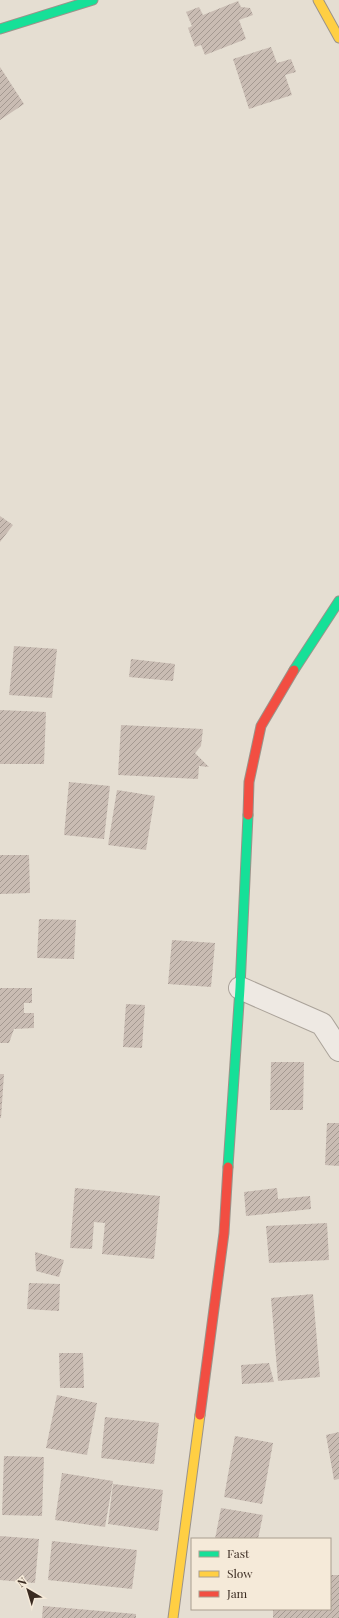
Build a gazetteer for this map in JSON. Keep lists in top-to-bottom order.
{
  "legend": ["Fast", "Slow", "Jam"],
  "north": "top left"
}
